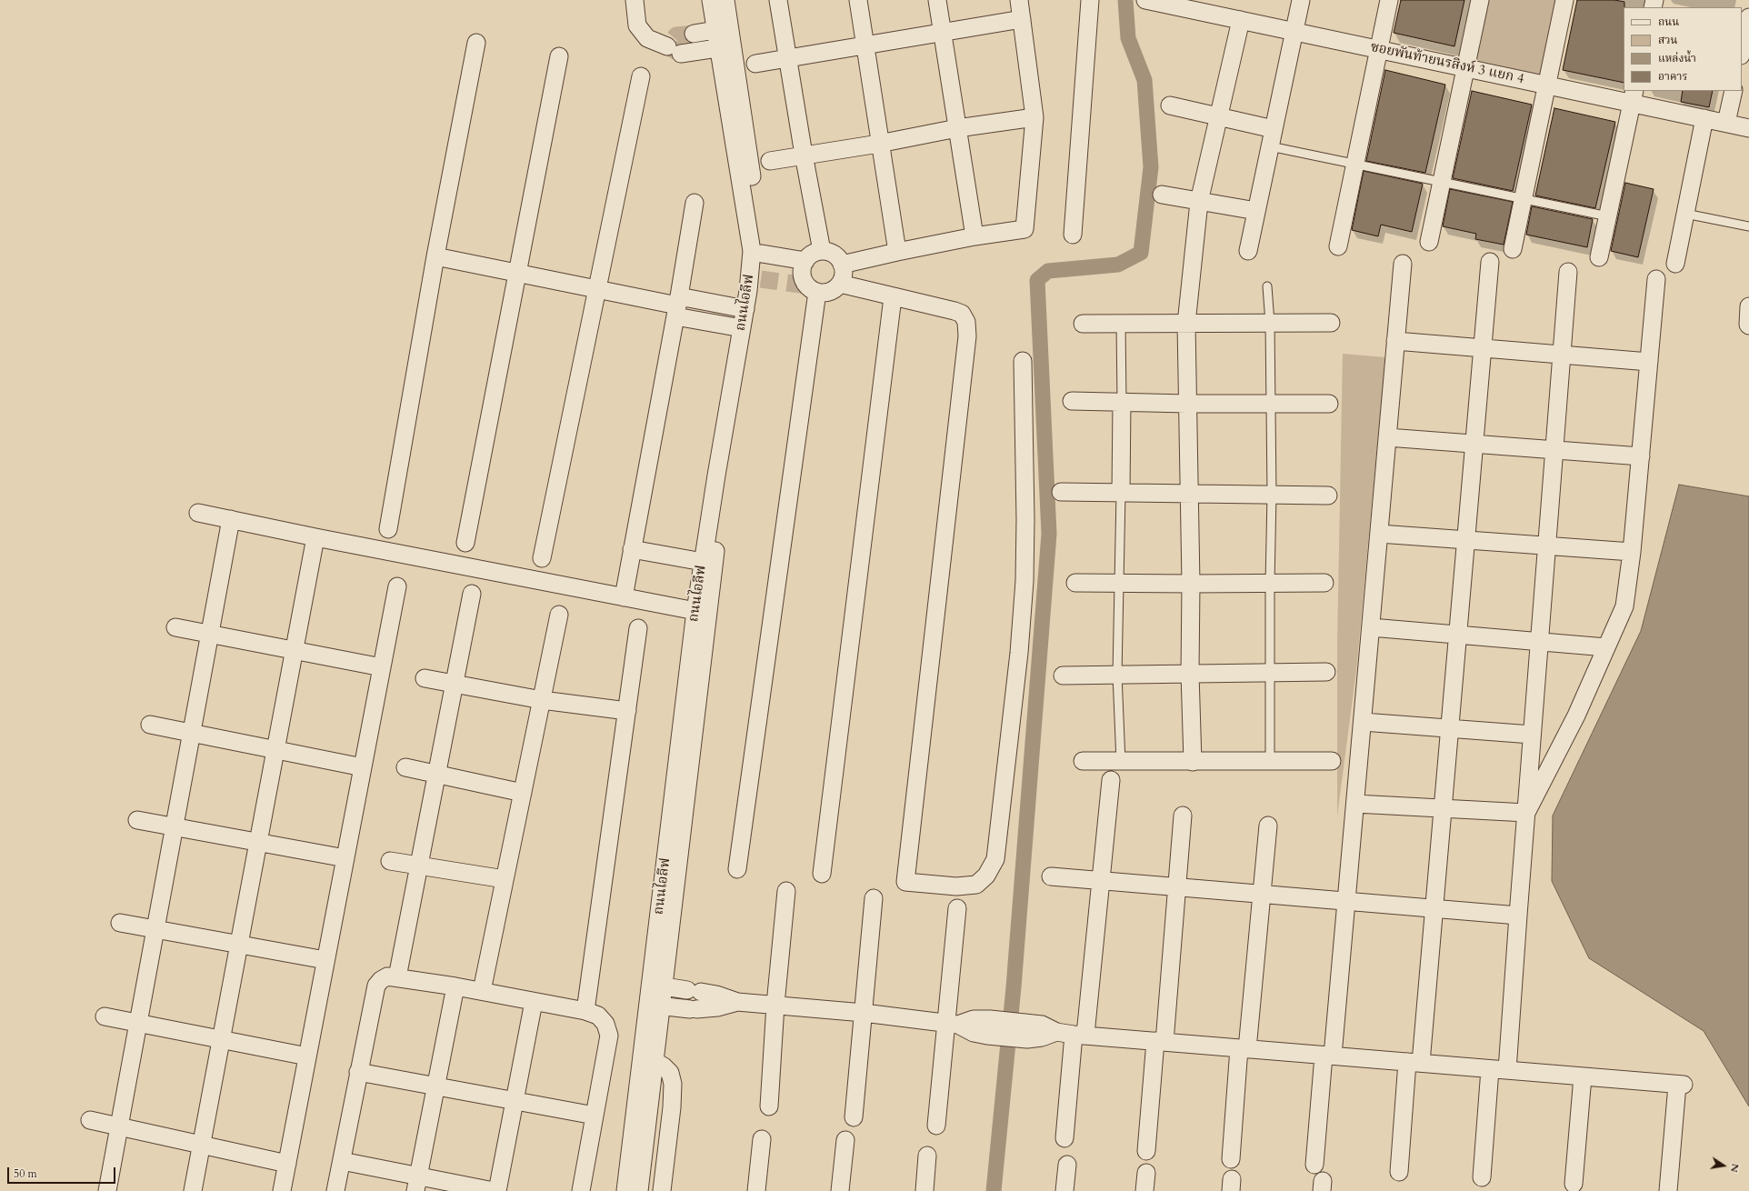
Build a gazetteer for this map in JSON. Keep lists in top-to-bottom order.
{
  "streets": {
    "street": ["ซอยพันท้ายนรสิงห์ 3 แยก 4", "ถนนไอลีฟ"]
  },
  "legend": [
    "ถนน",
    "สวน",
    "แหล่งน้ำ",
    "อาคาร"
  ],
  "scale_bar": "50 m",
  "north": "right"
}
